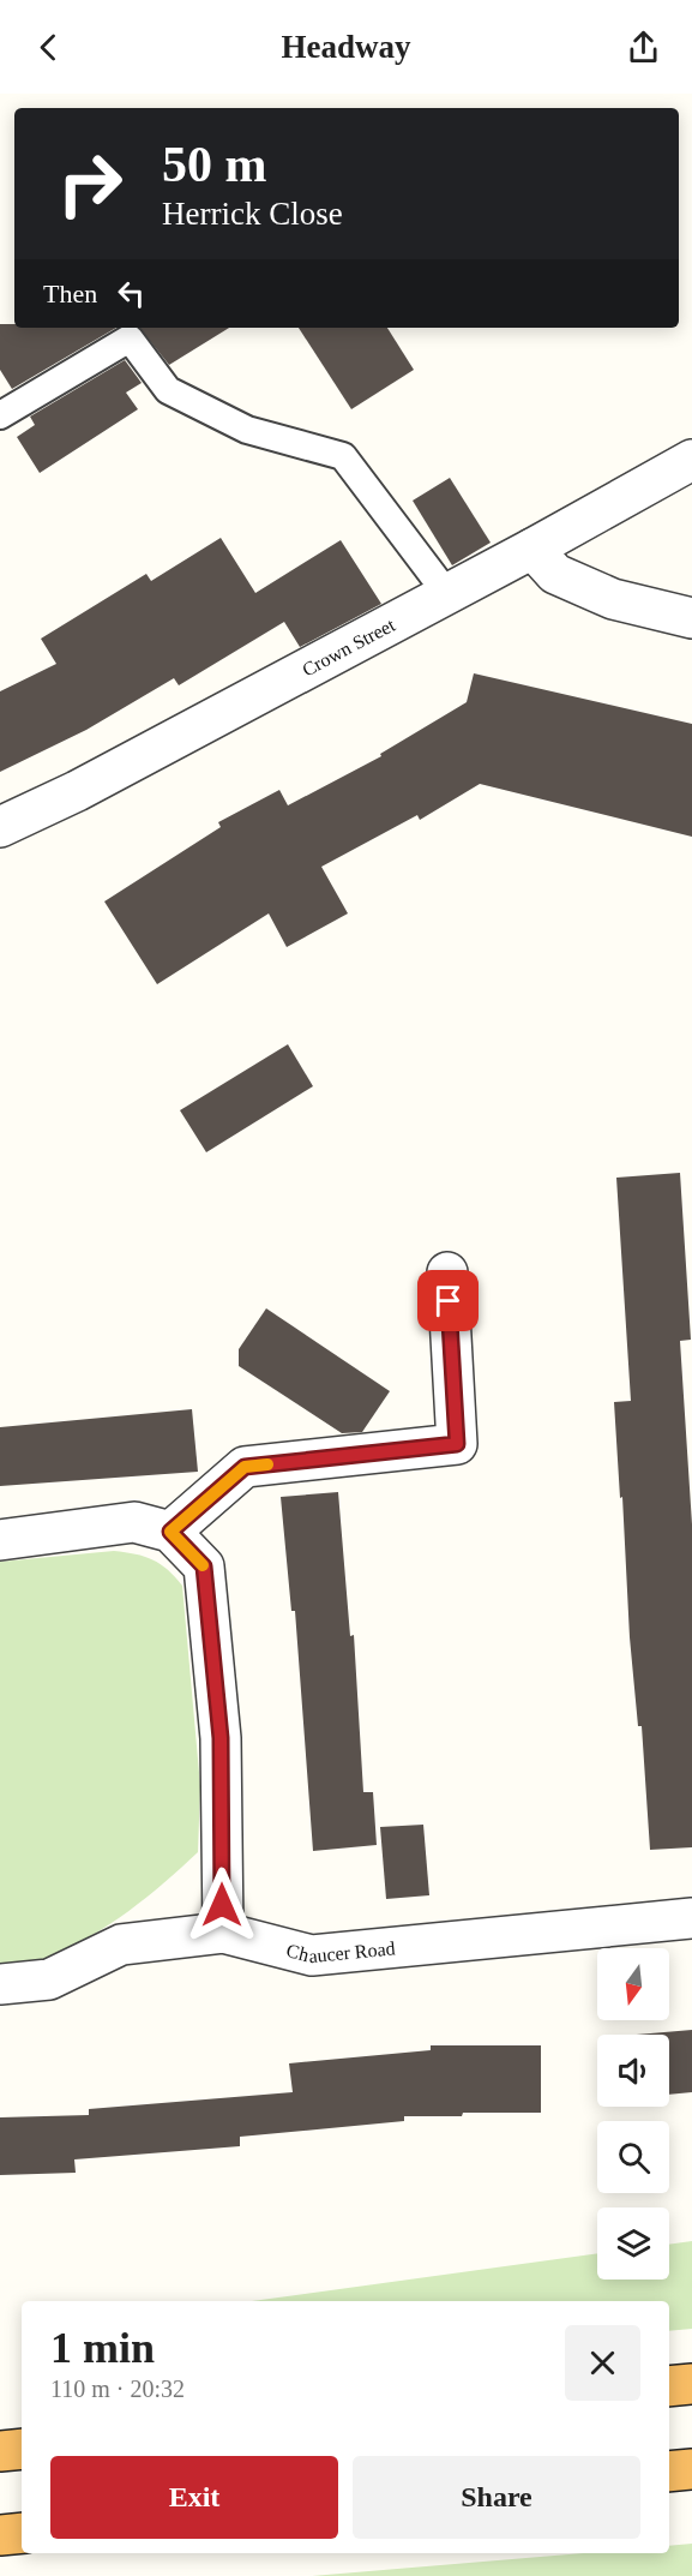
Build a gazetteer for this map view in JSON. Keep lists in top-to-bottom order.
{
  "streets": {
    "street": ["Crown Street", "Chaucer Road"]
  },
  "north": "bottom",
  "page": {
    "header": "Headway",
    "turn": ["50 m", "Herrick Close"],
    "then": "Then",
    "heading": ["1 min", "110 m · 20:32"],
    "buttons": ["Exit", "Share"]
  }
}
